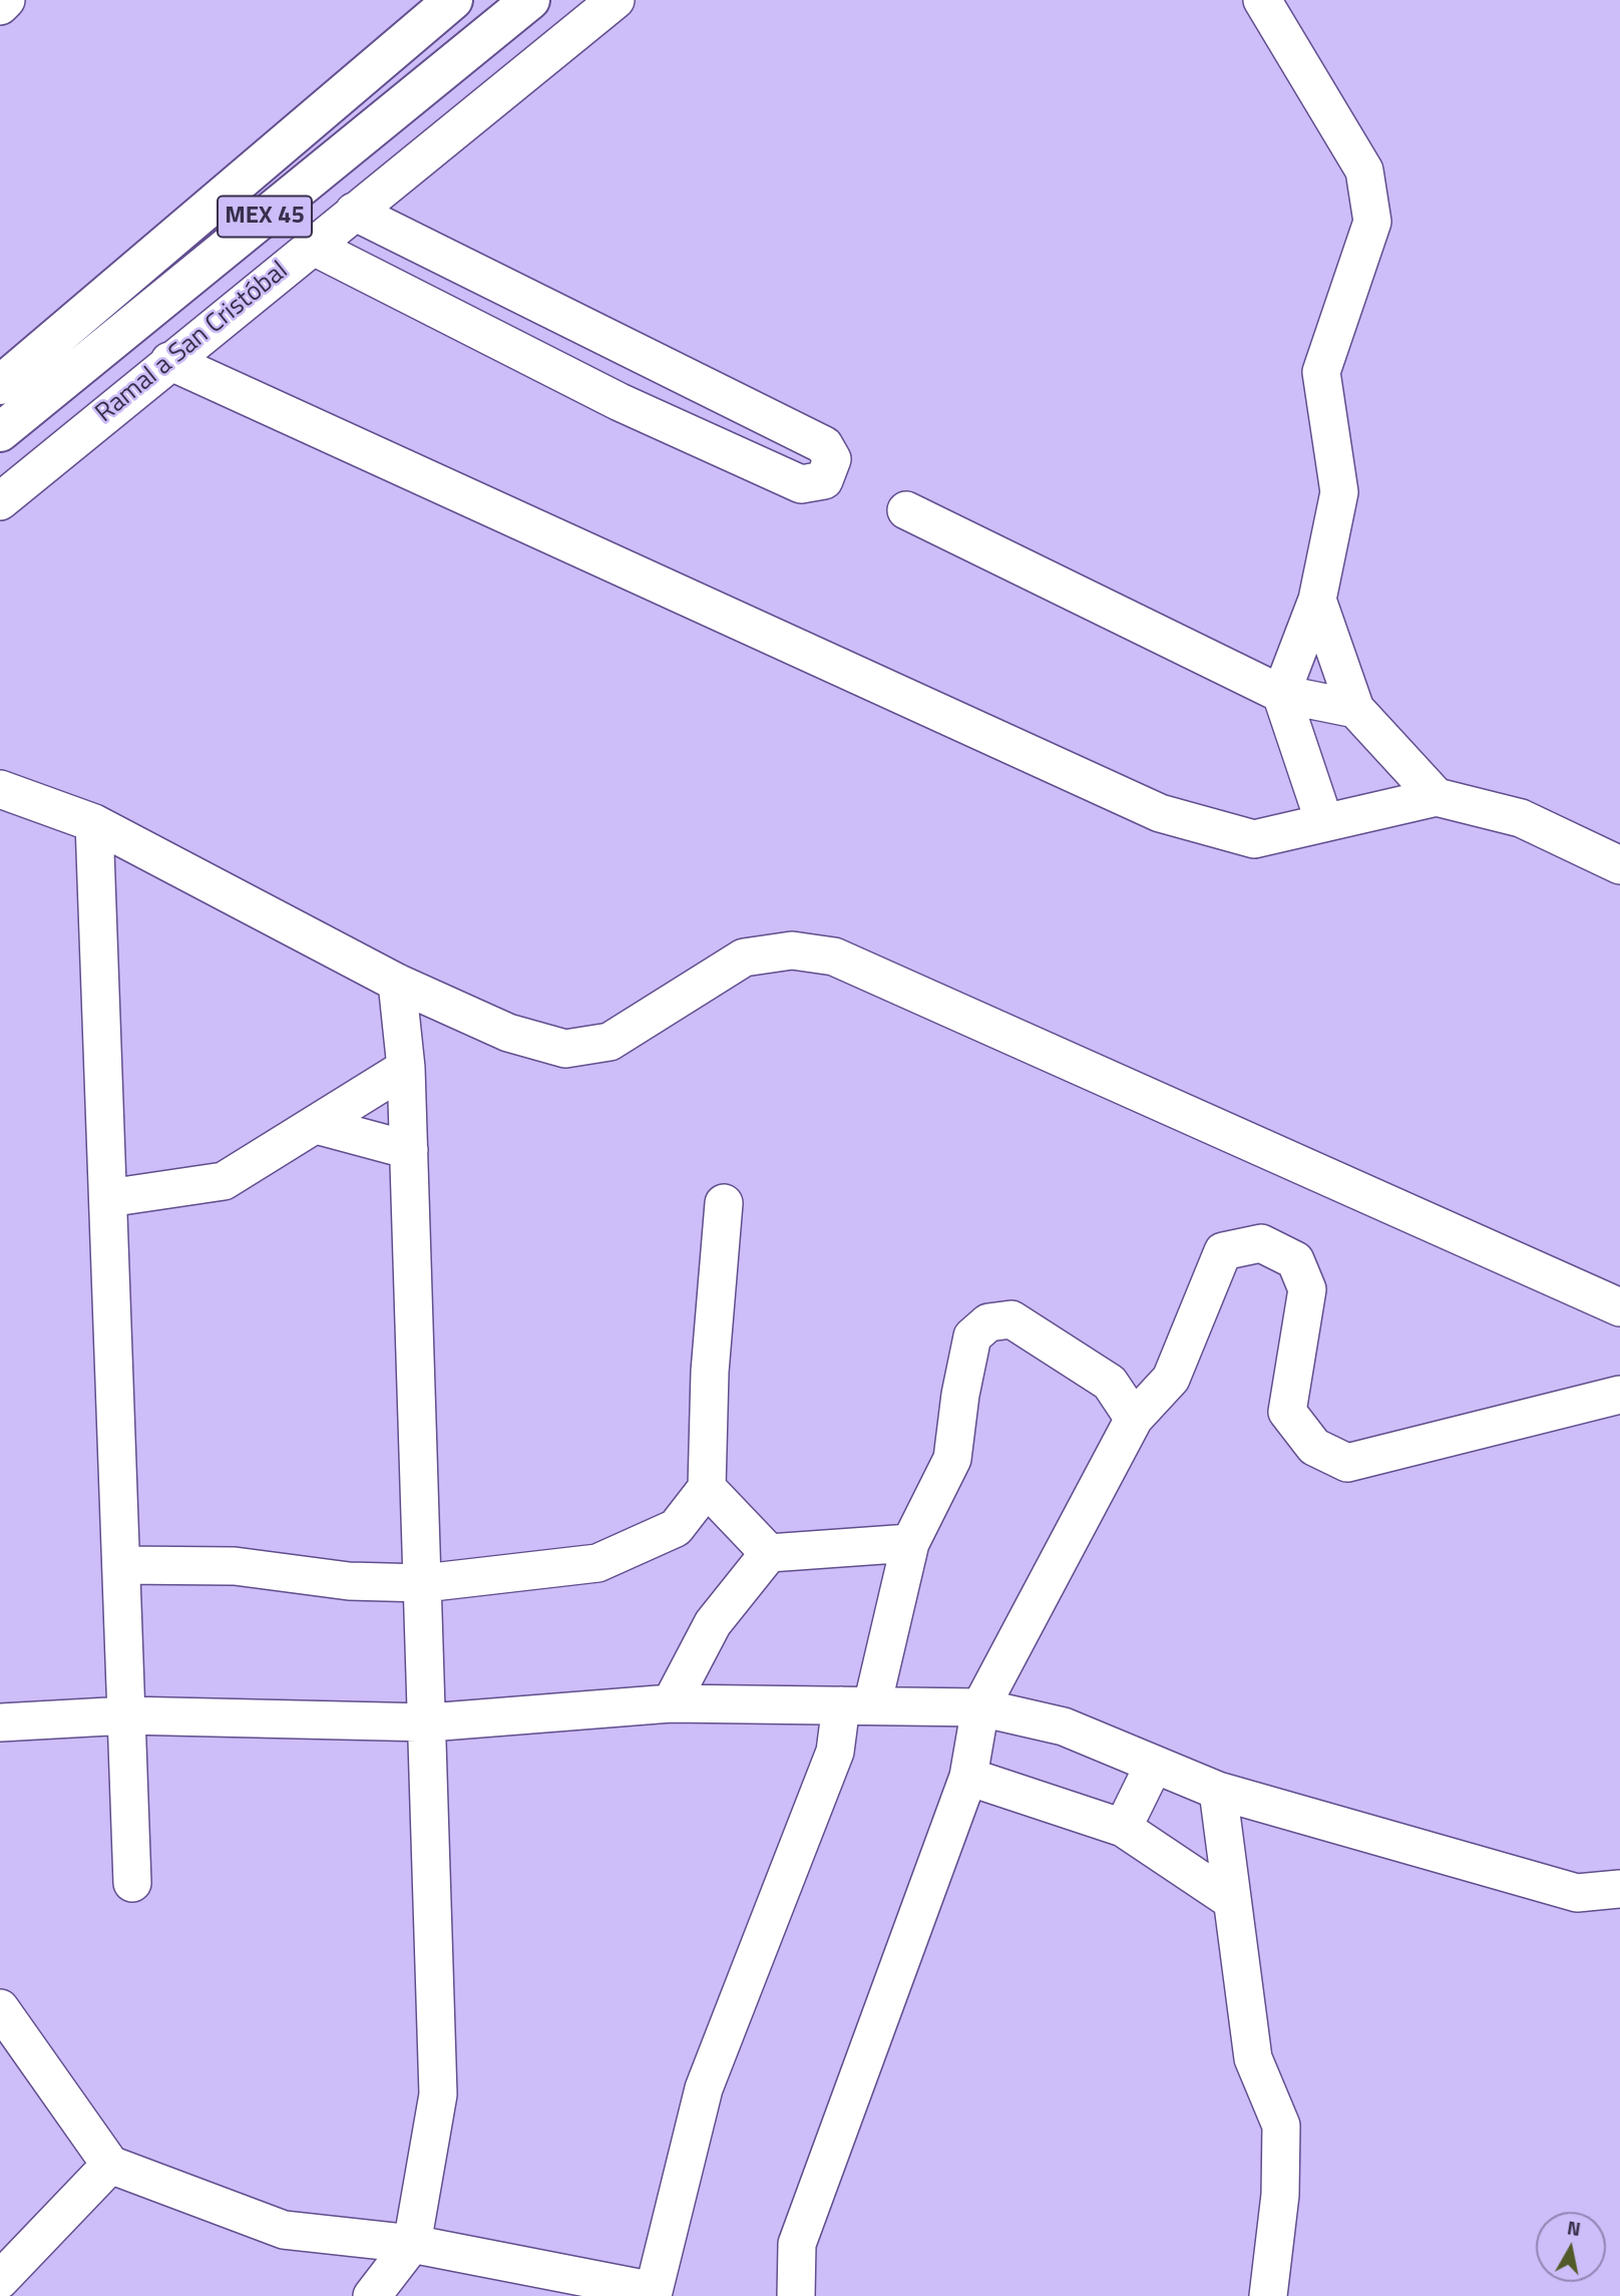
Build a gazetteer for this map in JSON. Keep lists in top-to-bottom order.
{
  "streets": {
    "main road": ["MEX 45"],
    "street": ["Ramal a San Cristóbal"]
  },
  "north": "top"
}
